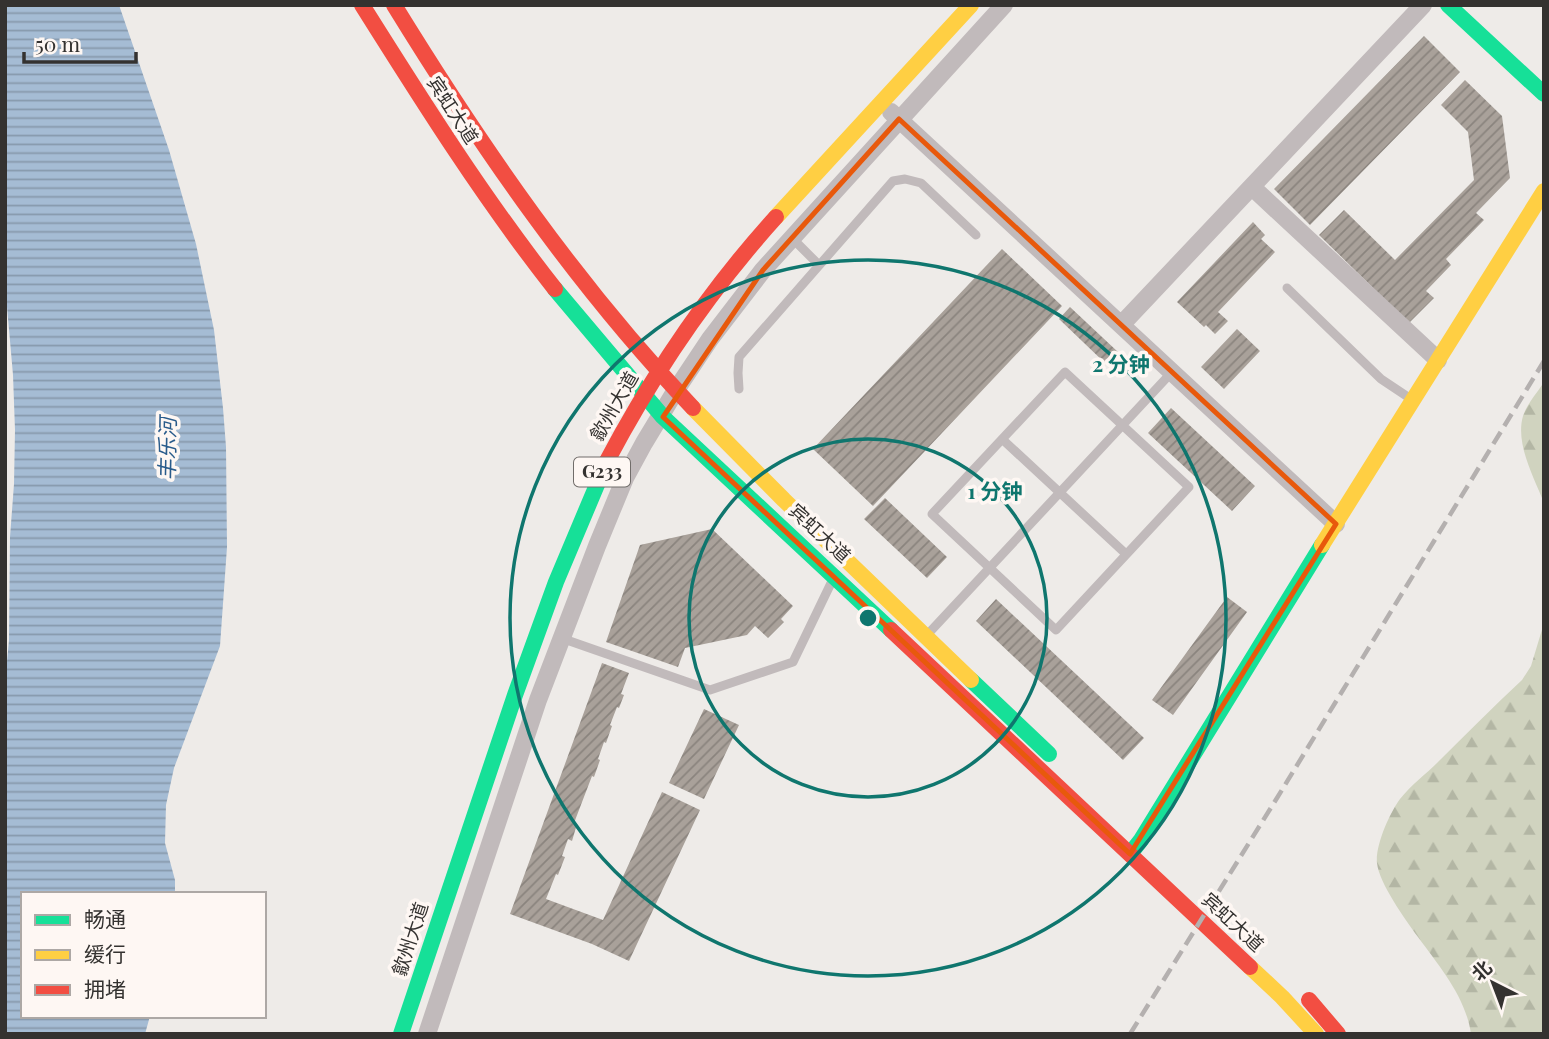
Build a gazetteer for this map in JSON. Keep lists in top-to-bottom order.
{
  "streets": {
    "main road": ["宾虹大道", "歙州大道", "G233"]
  },
  "crossings": [
    ["宾虹大道", "歙州大道"]
  ],
  "water": ["丰乐河"],
  "legend": ["畅通", "缓行", "拥堵"],
  "scale_bar": "50 m",
  "north": "top left",
  "rings": ["2 分钟", "1 分钟"]
}
